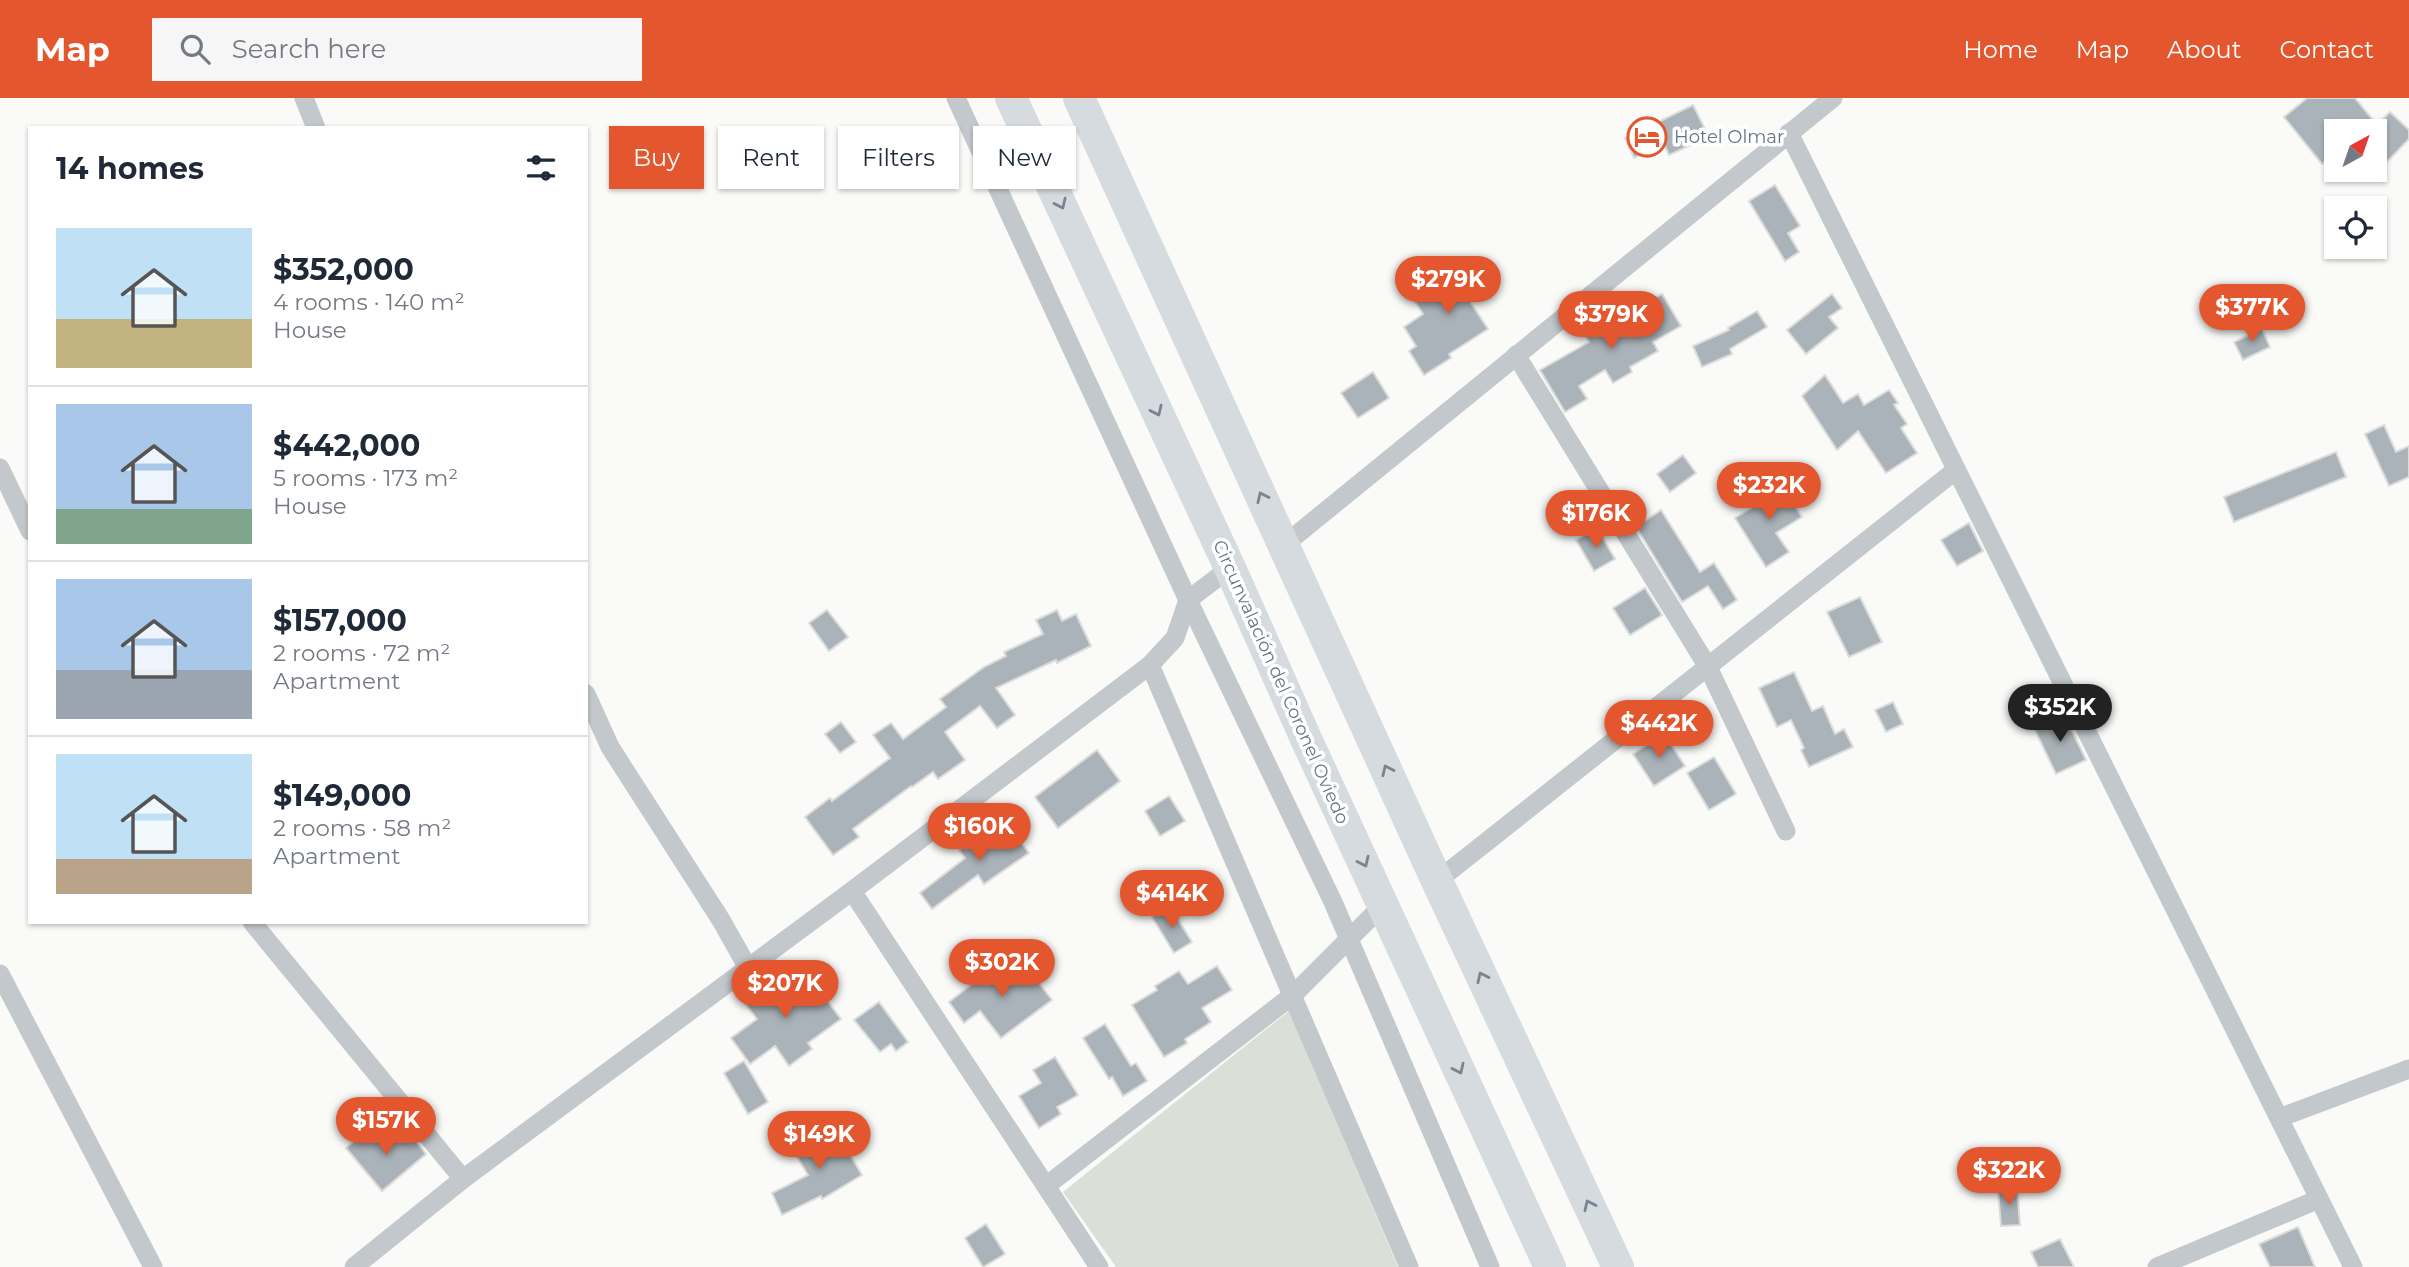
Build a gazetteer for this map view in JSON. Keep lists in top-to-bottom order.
{
  "streets": {
    "highway": ["Circunvalación del Coronel Oviedo"]
  },
  "places": {
    "hotel": ["Hotel Olmar"]
  },
  "north": "top right",
  "page": {
    "header": "Map",
    "search": "Search here",
    "nav": [
      "Home",
      "Map",
      "About",
      "Contact"
    ],
    "chip": [
      "Buy",
      "Rent",
      "Filters",
      "New"
    ],
    "heading": "14 homes",
    "list": [
      {
        "name": "$352,000",
        "note": "4 rooms · 140 m² · House"
      },
      {
        "name": "$442,000",
        "note": "5 rooms · 173 m² · House"
      },
      {
        "name": "$157,000",
        "note": "2 rooms · 72 m² · Apartment"
      },
      {
        "name": "$149,000",
        "note": "2 rooms · 58 m² · Apartment"
      }
    ],
    "price": [
      "$279K",
      "$377K",
      "$379K",
      "$232K",
      "$176K",
      "$352K",
      "$442K",
      "$160K",
      "$414K",
      "$302K",
      "$207K",
      "$157K",
      "$149K",
      "$322K"
    ]
  }
}
